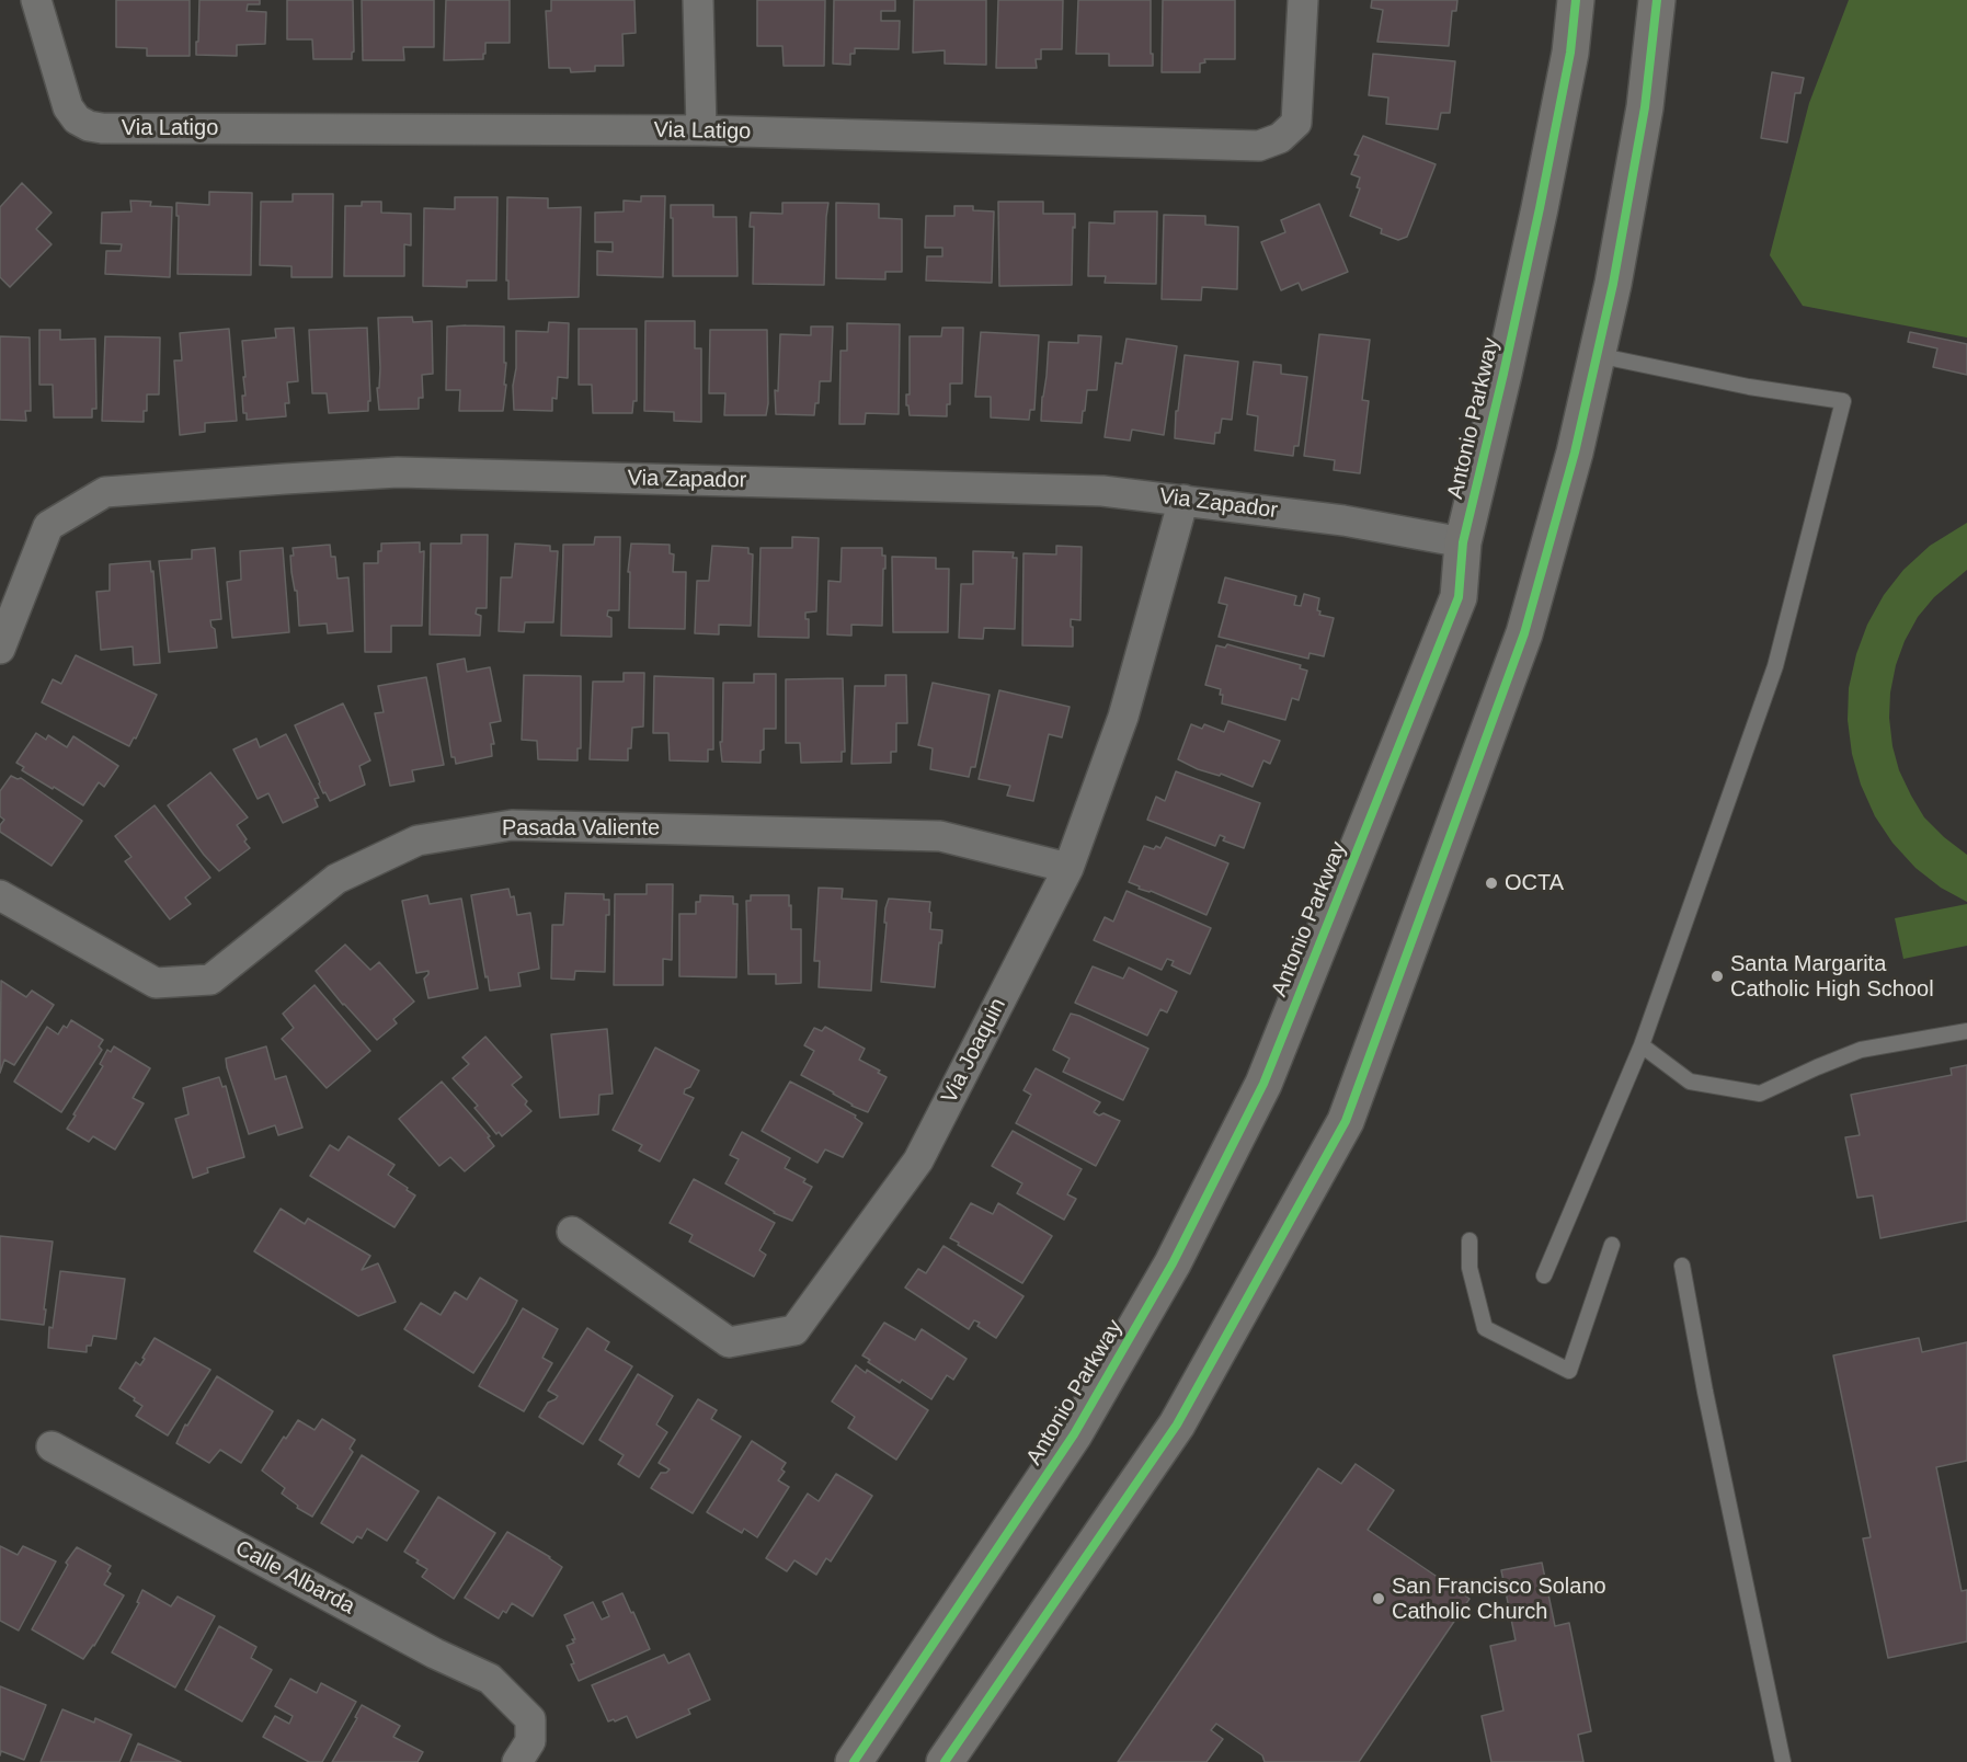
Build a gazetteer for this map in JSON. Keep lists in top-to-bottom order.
{
  "streets": {
    "main road": ["Antonio Parkway"],
    "street": [
      "Via Latigo",
      "Via Zapador",
      "Pasada Valiente",
      "Via Joaquin",
      "Calle Albarda"
    ]
  },
  "crossings": [
    ["Antonio Parkway", "Via Zapador"],
    ["Via Zapador", "Via Joaquin"],
    ["Pasada Valiente", "Via Joaquin"]
  ],
  "places": ["OCTA", "Santa Margarita Catholic High School", "San Francisco Solano Catholic Church"]
}
